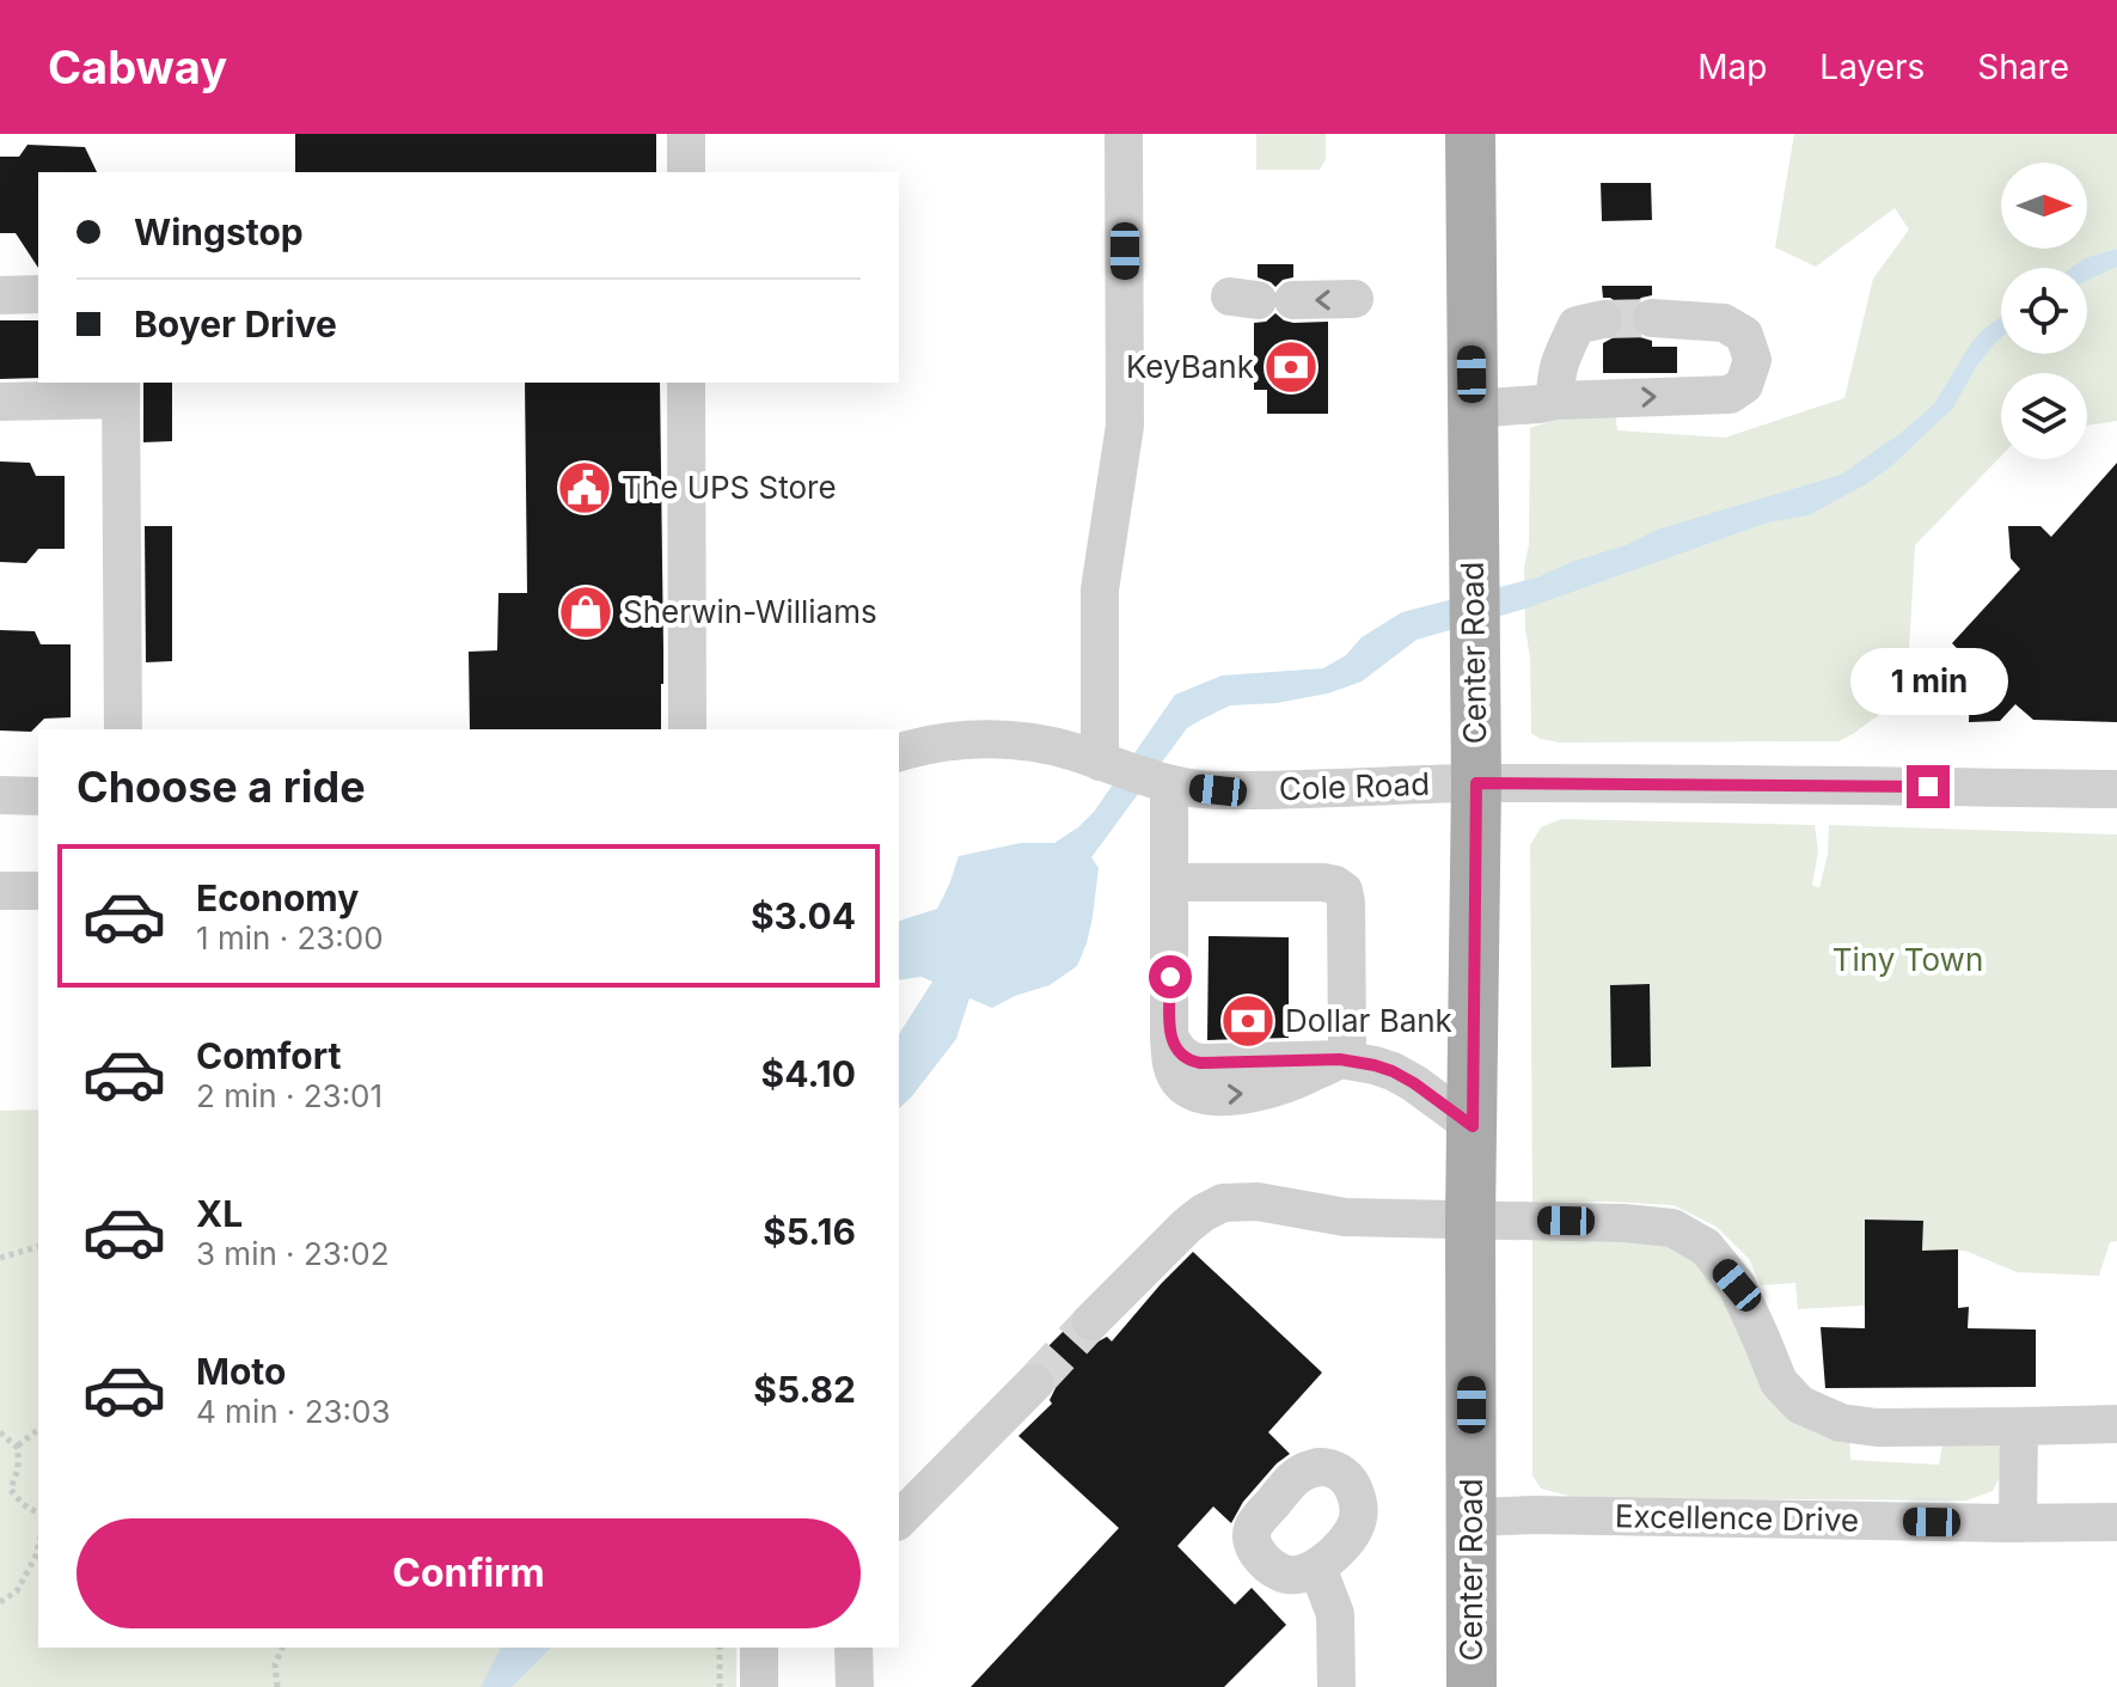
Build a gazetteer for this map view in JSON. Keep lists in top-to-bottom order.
{
  "streets": {
    "main road": ["Center Road"],
    "street": ["Cole Road", "Excellence Drive"]
  },
  "crossings": [
    ["Center Road", "Cole Road"],
    ["Center Road", "Excellence Drive"]
  ],
  "parks": ["Tiny Town"],
  "places": {
    "bank": ["KeyBank", "Dollar Bank"],
    "public building": ["The UPS Store"],
    "shop": ["Sherwin-Williams"]
  },
  "north": "right",
  "page": {
    "header": "Cabway",
    "nav": ["Map", "Layers", "Share"],
    "banner": ["Wingstop", "Boyer Drive"],
    "bubble": "1 min",
    "heading": "Choose a ride",
    "list": [
      {
        "name": "Economy",
        "note": "1 min · 23:00",
        "value": "$3.04"
      },
      {
        "name": "Comfort",
        "note": "2 min · 23:01",
        "value": "$4.10"
      },
      {
        "name": "XL",
        "note": "3 min · 23:02",
        "value": "$5.16"
      },
      {
        "name": "Moto",
        "note": "4 min · 23:03",
        "value": "$5.82"
      }
    ],
    "buttons": "Confirm"
  }
}
